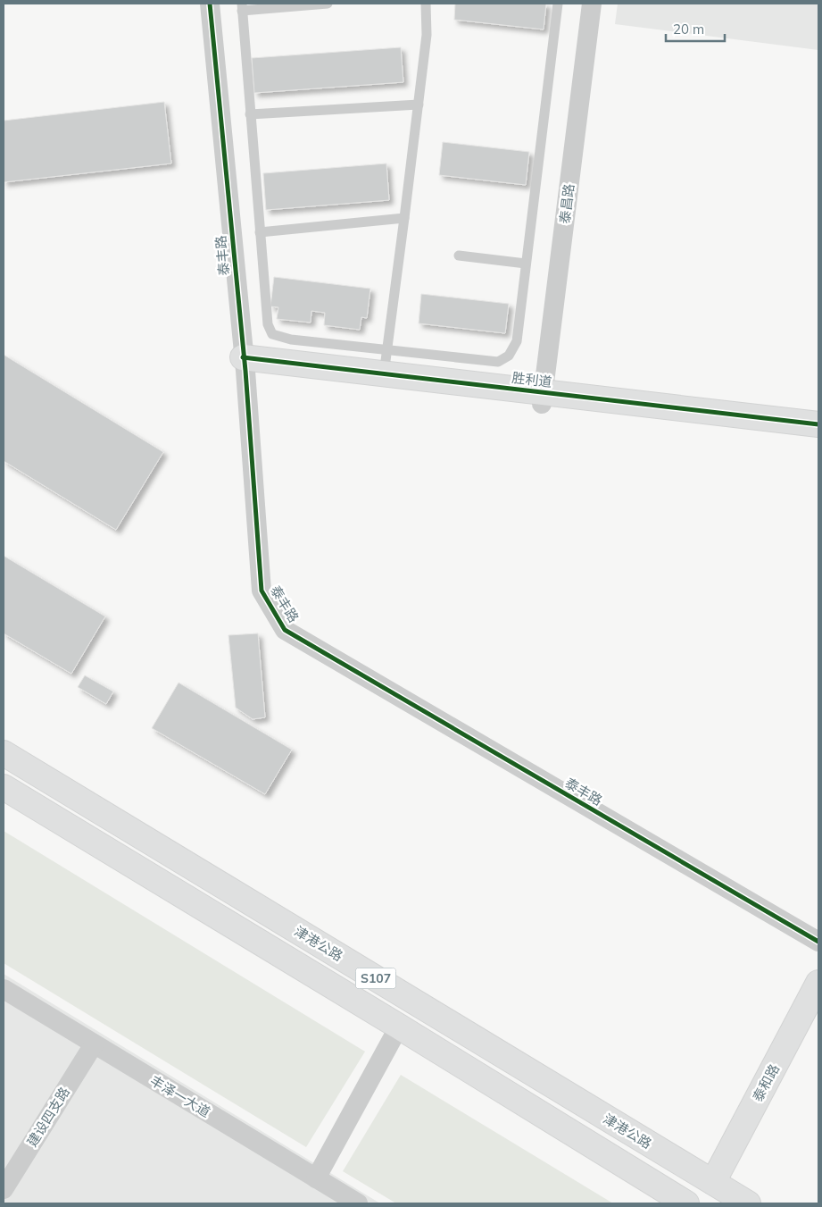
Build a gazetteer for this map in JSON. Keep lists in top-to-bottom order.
{
  "streets": {
    "main road": [
      "胜利道",
      "津港公路",
      "S107",
      "泰和路"
    ],
    "street": [
      "泰昌路",
      "泰丰路",
      "丰泽一大道",
      "建设四支路"
    ]
  },
  "crossings": [
    ["泰昌路", "胜利道"],
    ["泰丰路", "胜利道"],
    ["津港公路", "泰和路"],
    ["丰泽一大道", "建设四支路"]
  ],
  "scale_bar": "20 m"
}
